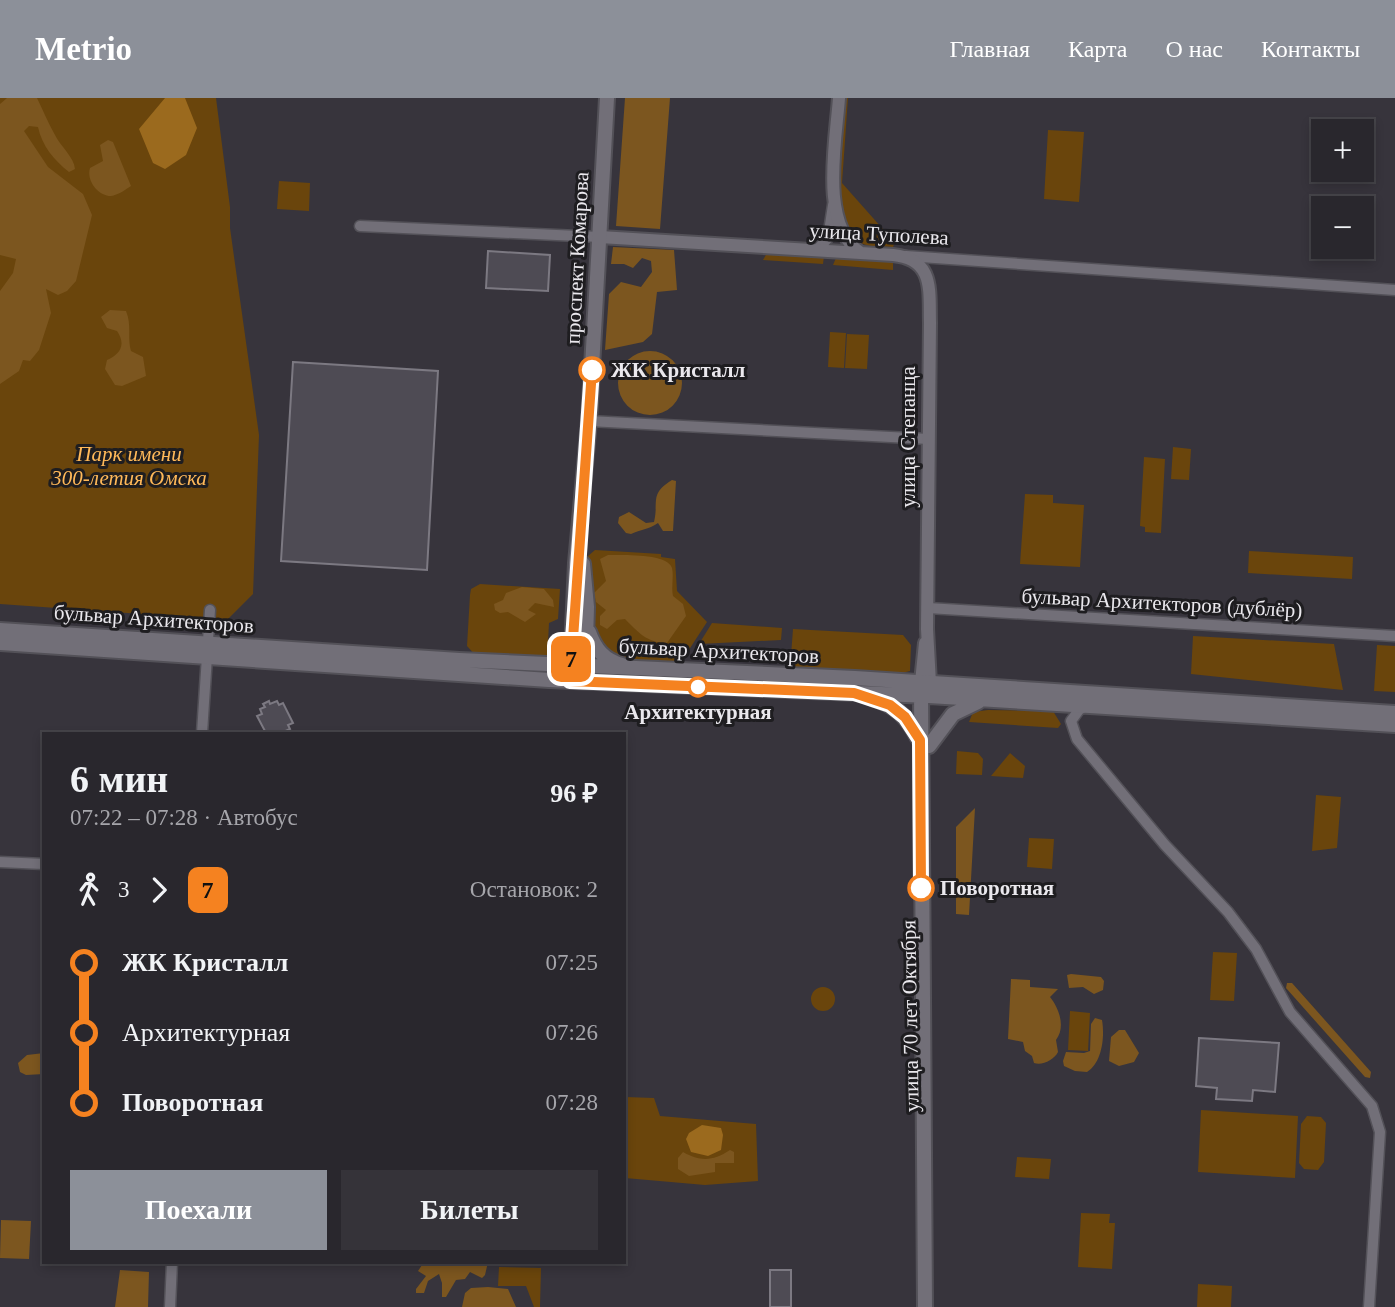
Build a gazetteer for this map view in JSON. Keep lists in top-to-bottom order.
{
  "streets": {
    "main road": ["проспект Комарова", "бульвар Архитекторов", "улица 70 лет Октября"],
    "street": ["улица Туполева", "улица Степанца", "бульвар Архитекторов (дублёр)"]
  },
  "crossings": [
    ["улица Туполева", "проспект Комарова"],
    ["проспект Комарова", "бульвар Архитекторов"],
    ["улица Степанца", "бульвар Архитекторов (дублёр)"],
    ["улица Степанца", "бульвар Архитекторов"],
    ["улица Степанца", "улица 70 лет Октября"],
    ["бульвар Архитекторов", "улица 70 лет Октября"]
  ],
  "parks": ["Парк имени 300-летия Омска"],
  "places": ["ЖК Кристалл", "Архитектурная", "Поворотная"],
  "lines": ["bus line 7"],
  "page": {
    "header": "Metrio",
    "nav": [
      "Главная",
      "Карта",
      "О нас",
      "Контакты"
    ],
    "on_map": "7",
    "map_buttons": ["+", "−"],
    "heading": ["6 мин", "07:22 – 07:28 · Автобус", "96 ₽"],
    "legs": ["3", "7", "Остановок: 2"],
    "list": [
      {
        "name": "ЖК Кристалл",
        "value": "07:25"
      },
      {
        "name": "Архитектурная",
        "value": "07:26"
      },
      {
        "name": "Поворотная",
        "value": "07:28"
      }
    ],
    "buttons": ["Поехали", "Билеты"]
  }
}
